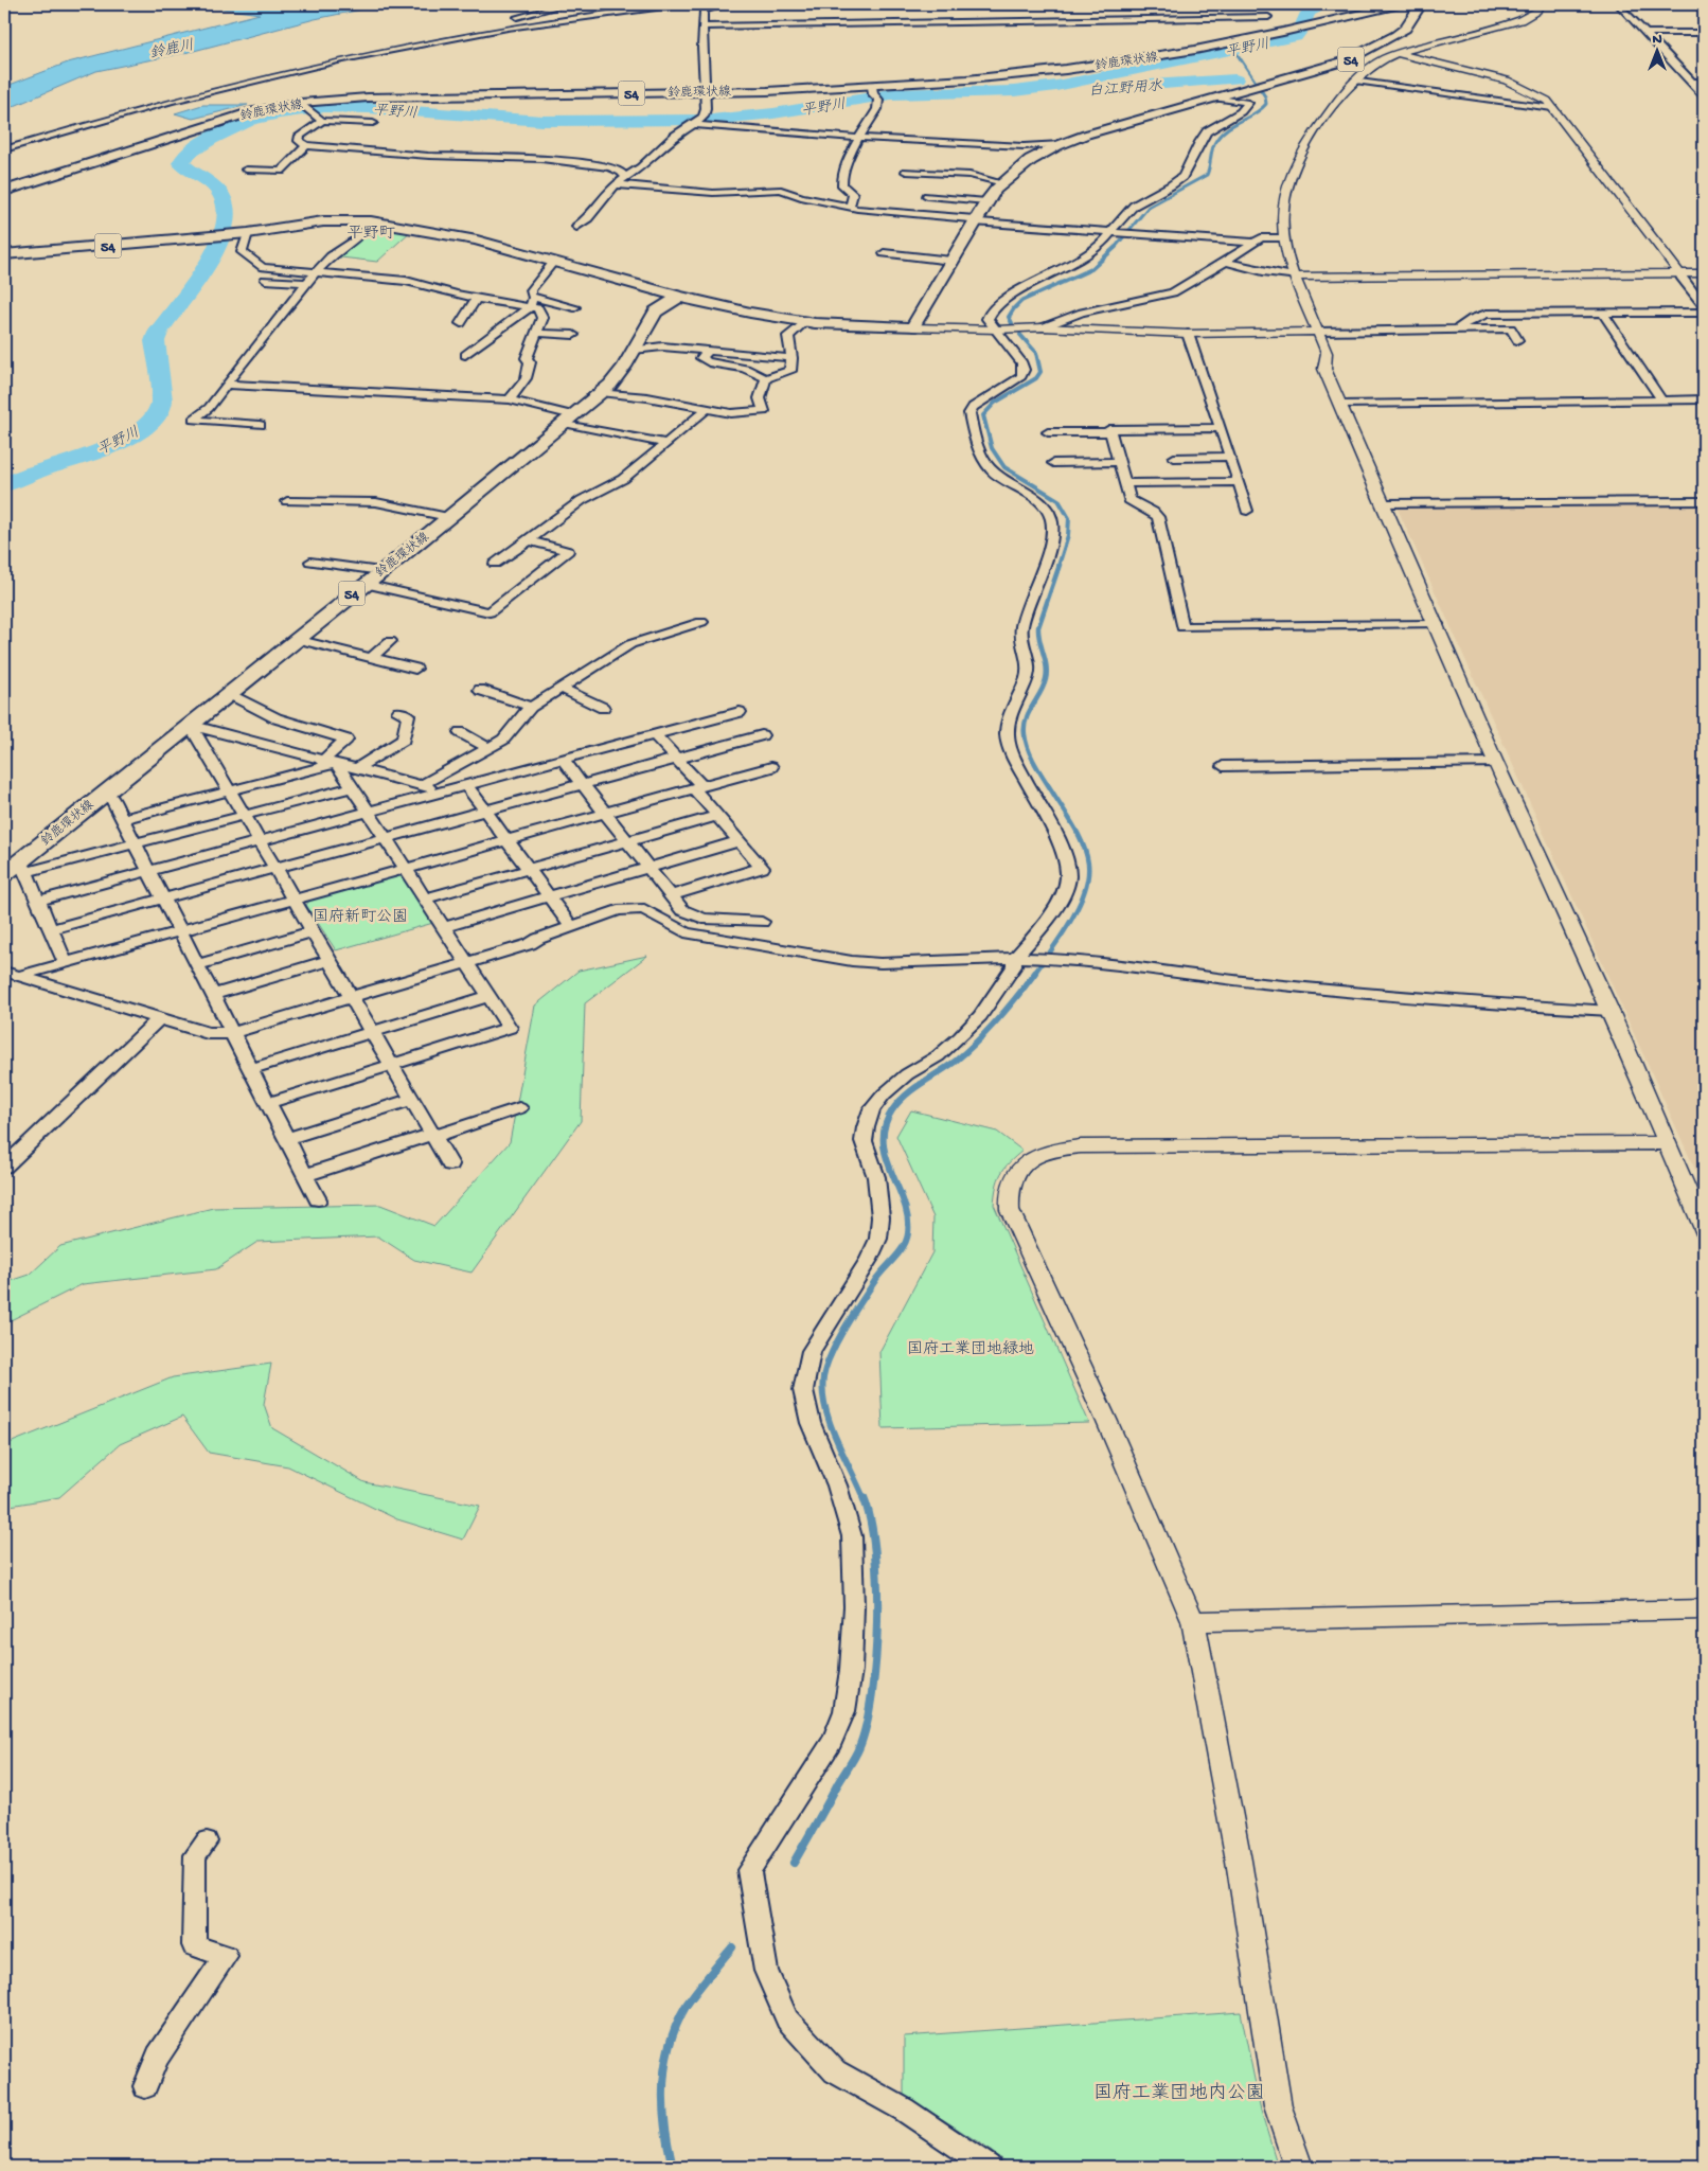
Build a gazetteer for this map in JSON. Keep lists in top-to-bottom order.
{
  "streets": {
    "main road": ["54", "鈴鹿環状線"]
  },
  "crossings": [
    ["54", "鈴鹿環状線"]
  ],
  "districts": ["平野町"],
  "water": ["平野川", "鈴鹿川", "白江野用水"],
  "parks": ["国府新町公園", "国府工業団地緑地", "国府工業団地内公園"],
  "north": "top"
}
